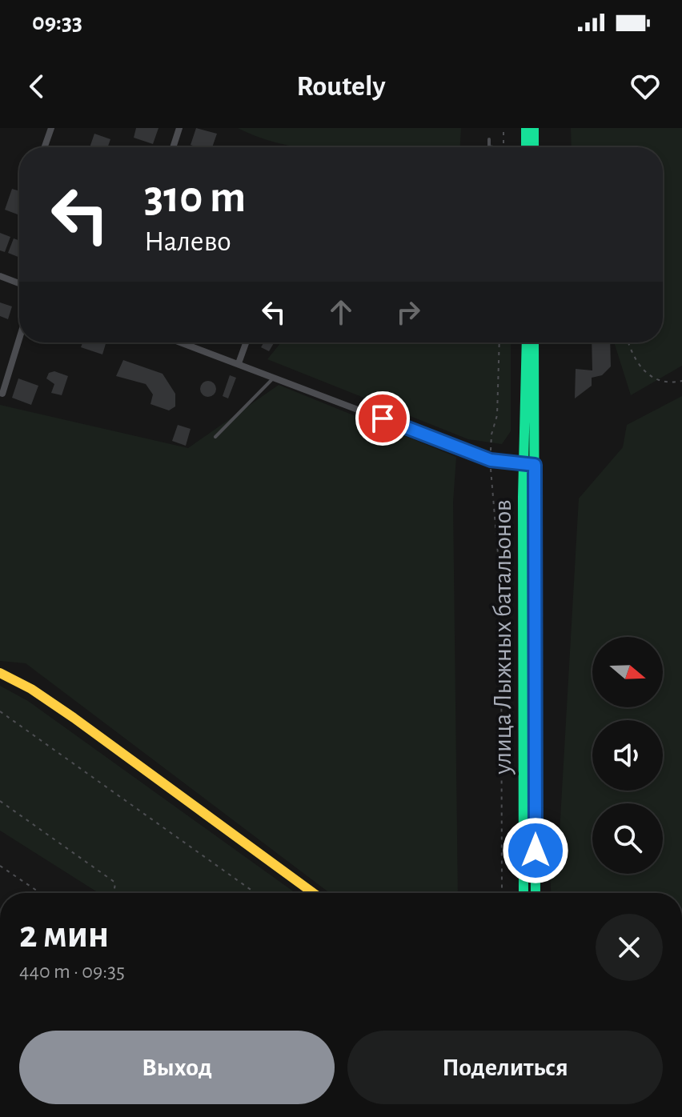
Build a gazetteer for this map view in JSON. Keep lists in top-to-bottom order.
{
  "streets": {
    "main road": ["улица Лыжных батальонов"]
  },
  "north": "right",
  "page": {
    "status": "09:33",
    "header": "Routely",
    "turn": ["310 m", "Налево"],
    "heading": ["2 мин", "440 m · 09:35"],
    "buttons": ["Выход", "Поделиться"]
  }
}
